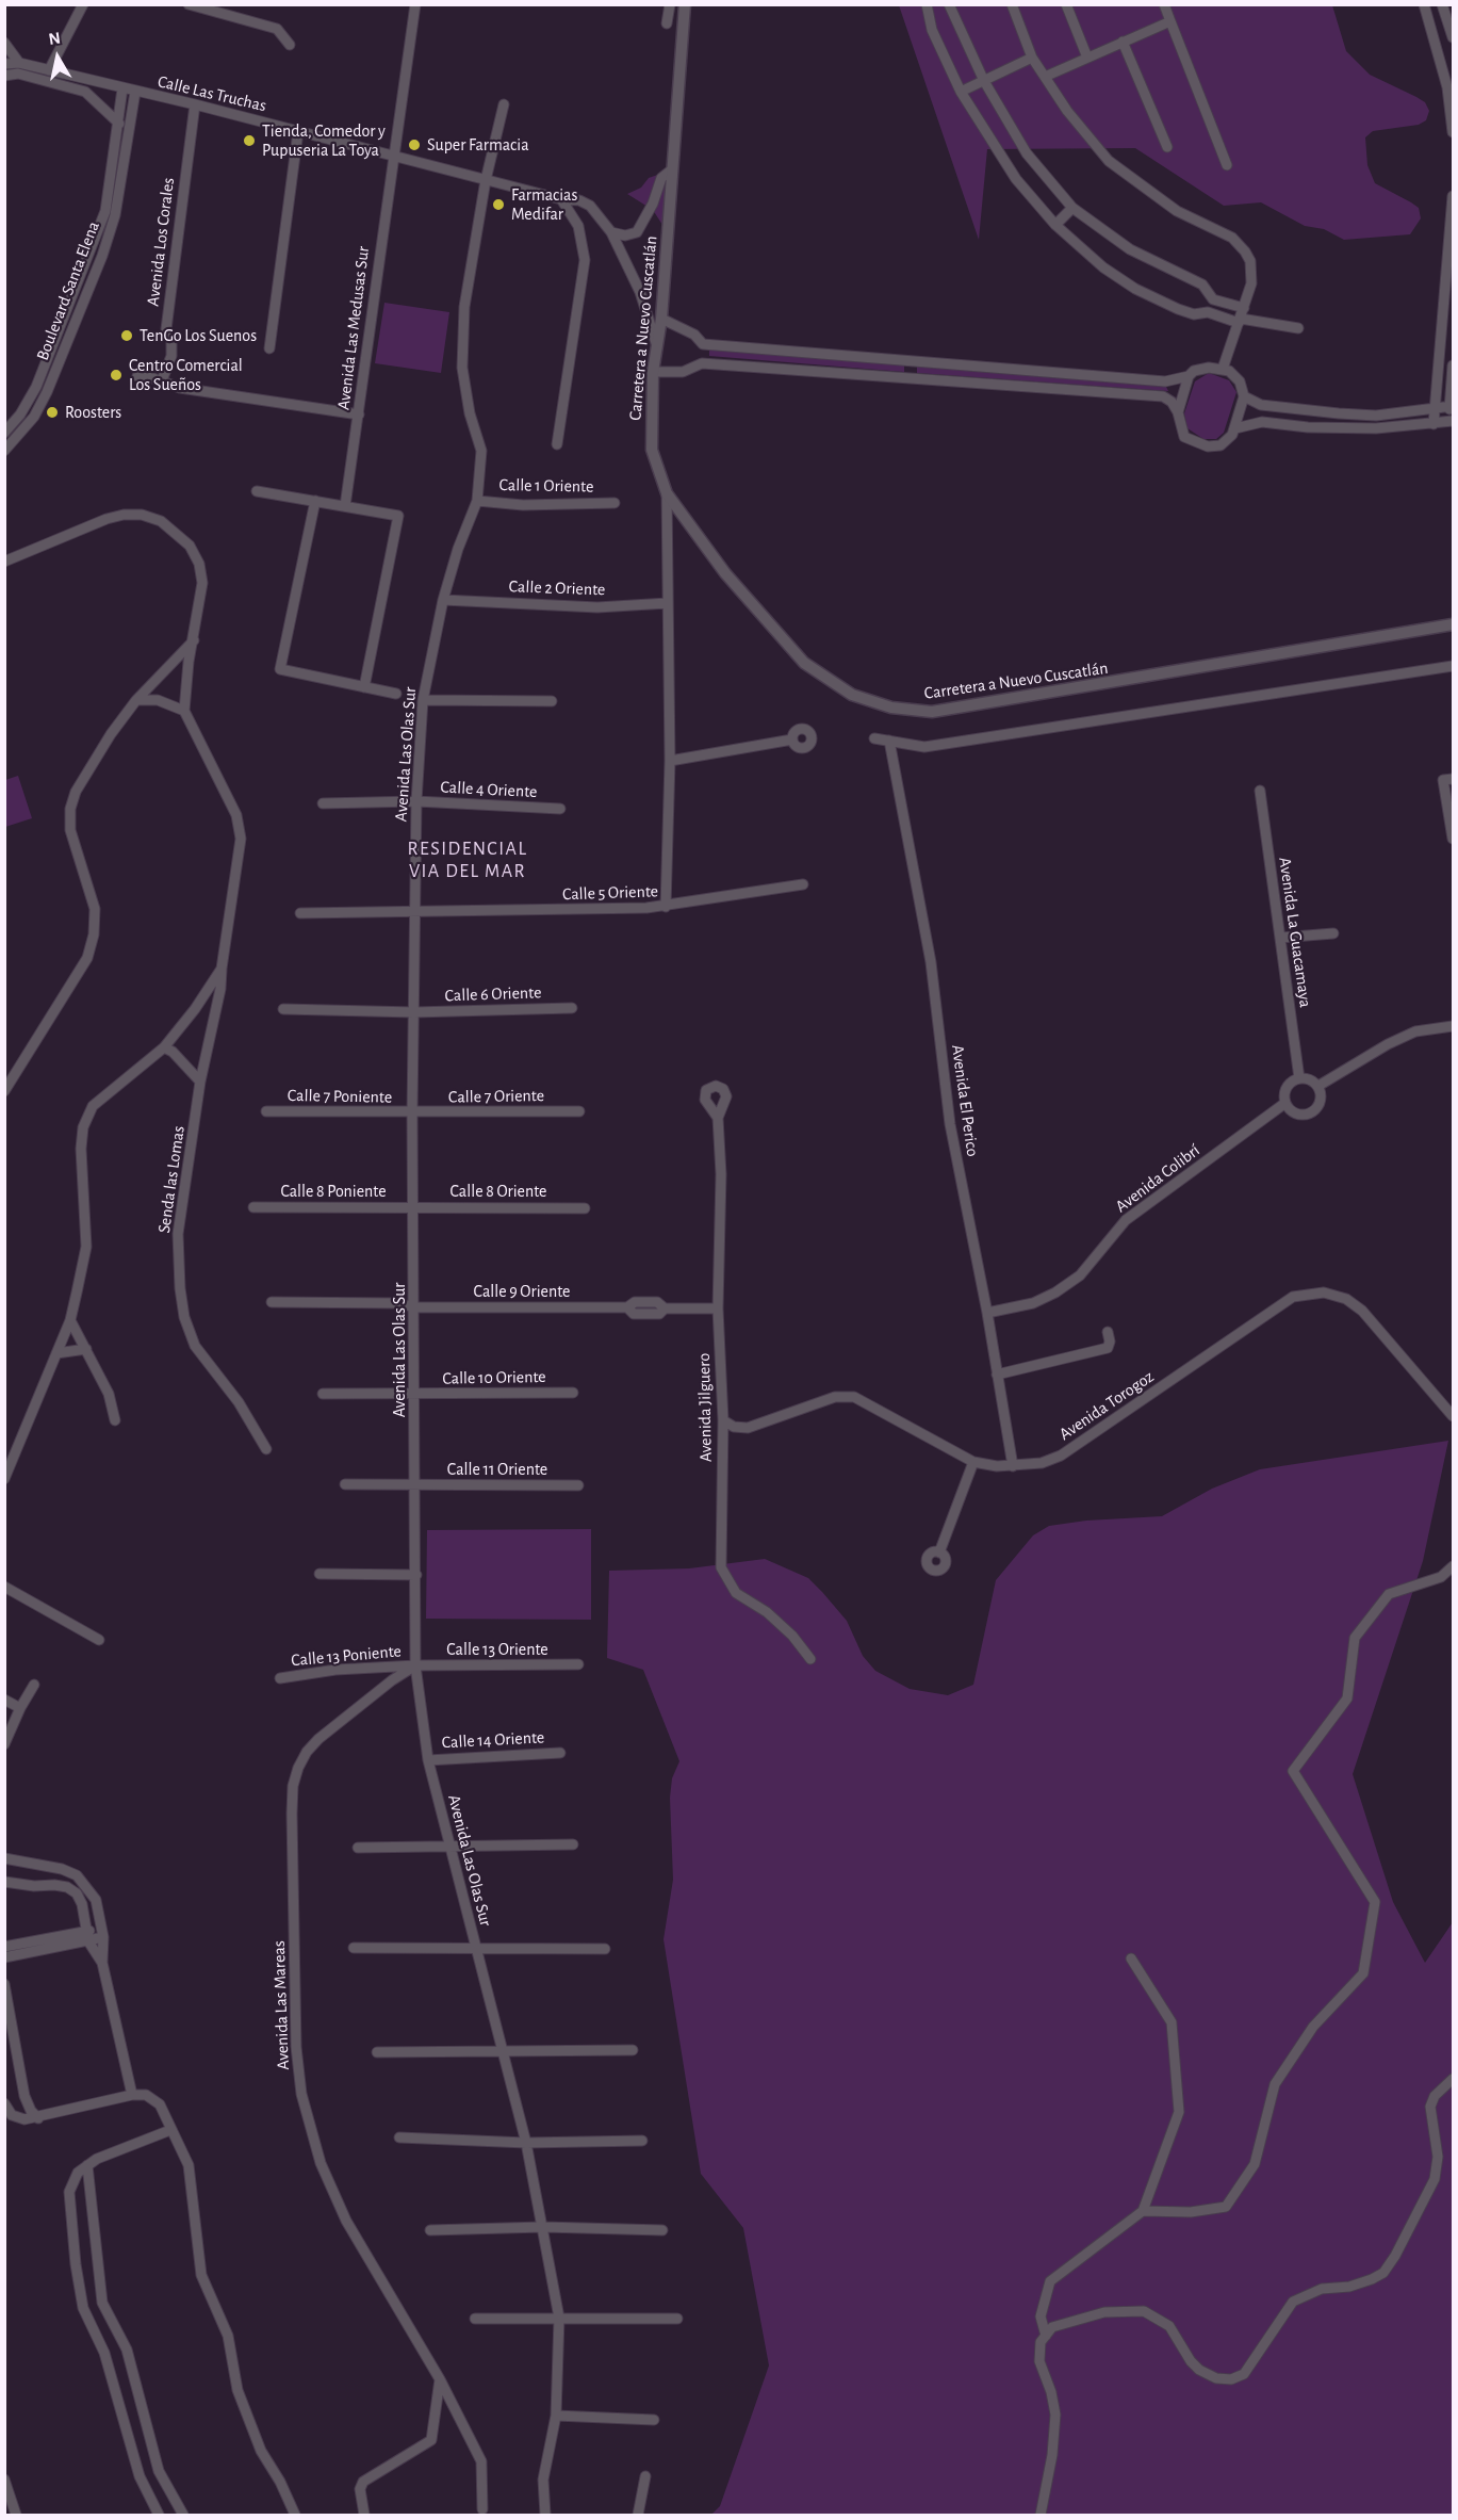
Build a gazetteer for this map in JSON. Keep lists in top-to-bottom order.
{
  "streets": {
    "street": [
      "Calle Las Truchas",
      "Avenida Los Corales",
      "Boulevard Santa Elena",
      "Avenida Las Medusas Sur",
      "Carretera a Nuevo Cuscatlán",
      "Calle 1 Oriente",
      "Calle 2 Oriente",
      "Avenida Las Olas Sur",
      "Calle 4 Oriente",
      "Calle 5 Oriente",
      "Avenida La Guacamaya",
      "Calle 6 Oriente",
      "Calle 7 Poniente",
      "Calle 7 Oriente",
      "Avenida El Perico",
      "Avenida Colibrí",
      "Senda las Lomas",
      "Calle 8 Poniente",
      "Calle 8 Oriente",
      "Calle 9 Oriente",
      "Calle 10 Oriente",
      "Avenida Torogoz",
      "Avenida Jilguero",
      "Calle 11 Oriente",
      "Calle 13 Oriente",
      "Calle 13 Poniente",
      "Calle 14 Oriente",
      "Avenida Las Mareas"
    ]
  },
  "crossings": [
    ["Calle Las Truchas", "Avenida Los Corales"],
    ["Calle Las Truchas", "Boulevard Santa Elena"],
    ["Calle Las Truchas", "Avenida Las Medusas Sur"],
    ["Calle Las Truchas", "Carretera a Nuevo Cuscatlán"],
    ["Calle Las Truchas", "Avenida Las Olas Sur"],
    ["Calle 1 Oriente", "Avenida Las Olas Sur"],
    ["Calle 2 Oriente", "Avenida Las Olas Sur"],
    ["Avenida Las Olas Sur", "Calle 4 Oriente"],
    ["Avenida Las Olas Sur", "Calle 5 Oriente"],
    ["Avenida Las Olas Sur", "Calle 6 Oriente"],
    ["Avenida Las Olas Sur", "Calle 7 Poniente"],
    ["Avenida Las Olas Sur", "Calle 7 Oriente"],
    ["Avenida Las Olas Sur", "Calle 8 Poniente"],
    ["Avenida Las Olas Sur", "Calle 8 Oriente"],
    ["Avenida Las Olas Sur", "Calle 9 Oriente"],
    ["Avenida Las Olas Sur", "Calle 10 Oriente"],
    ["Avenida Las Olas Sur", "Calle 11 Oriente"],
    ["Avenida Las Olas Sur", "Calle 13 Oriente"],
    ["Avenida Las Olas Sur", "Calle 13 Poniente"],
    ["Avenida Las Olas Sur", "Calle 14 Oriente"],
    ["Avenida Las Olas Sur", "Avenida Las Mareas"],
    ["Avenida La Guacamaya", "Avenida Colibrí"],
    ["Calle 7 Poniente", "Calle 7 Oriente"],
    ["Avenida El Perico", "Avenida Colibrí"],
    ["Avenida El Perico", "Avenida Torogoz"],
    ["Calle 8 Poniente", "Calle 8 Oriente"],
    ["Calle 9 Oriente", "Avenida Jilguero"],
    ["Avenida Torogoz", "Avenida Jilguero"],
    ["Calle 13 Oriente", "Calle 13 Poniente"],
    ["Calle 13 Oriente", "Avenida Las Mareas"],
    ["Calle 13 Poniente", "Avenida Las Mareas"]
  ],
  "districts": ["RESIDENCIAL VIA DEL MAR"],
  "places": [
    "Tienda, Comedor y Pupuseria La Toya",
    "Super Farmacia",
    "Farmacias Medifar",
    "TenGo Los Suenos",
    "Centro Comercial Los Sueños",
    "Roosters"
  ],
  "north": "top"
}
